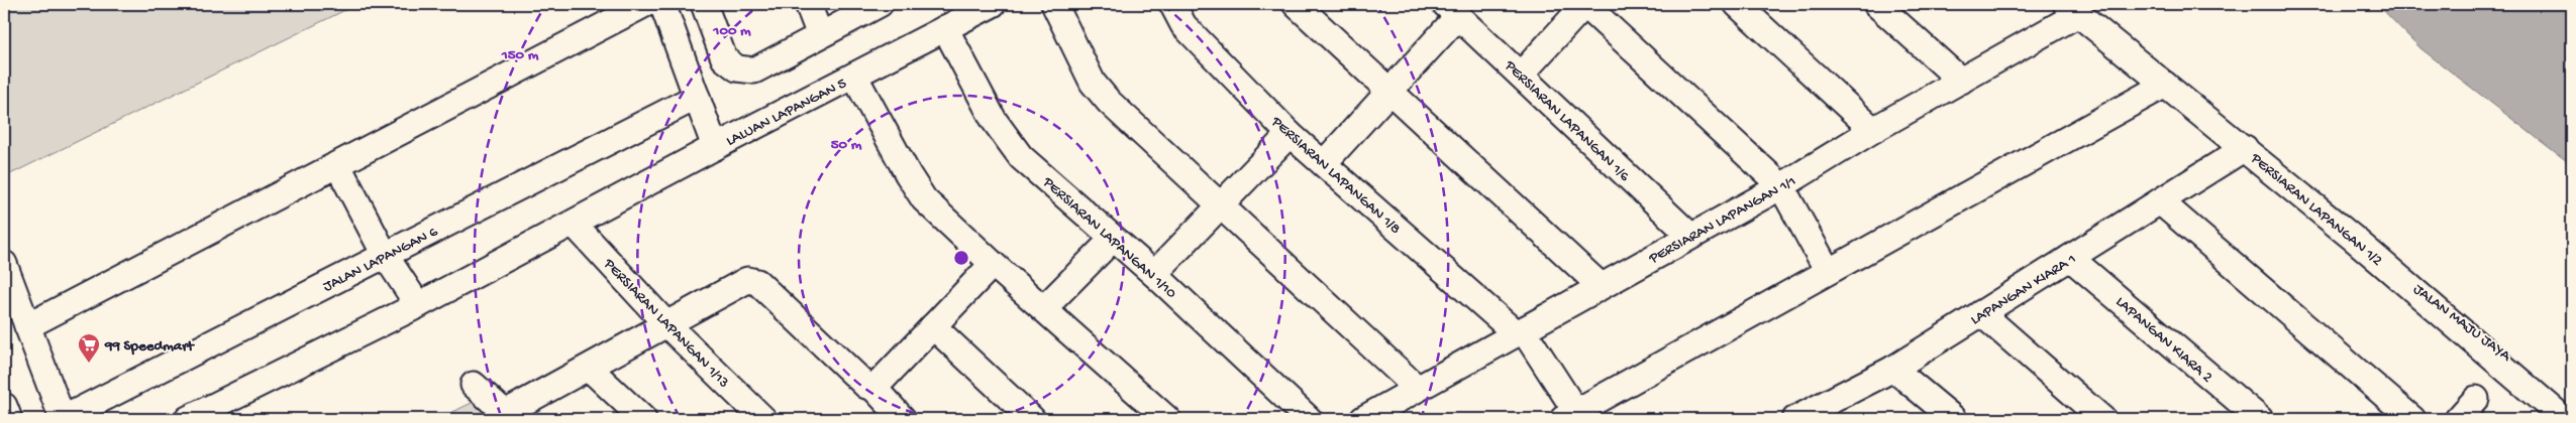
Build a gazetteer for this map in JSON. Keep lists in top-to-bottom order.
{
  "streets": {
    "street": [
      "LALUAN LAPANGAN 5",
      "PERSIARAN LAPANGAN 1/6",
      "PERSIARAN LAPANGAN 1/8",
      "PERSIARAN LAPANGAN 1/2",
      "PERSIARAN LAPANGAN 1/1",
      "PERSIARAN LAPANGAN 1/10",
      "JALAN LAPANGAN 6",
      "LAPANGAN KIARA 1",
      "JALAN MAJU JAYA",
      "PERSIARAN LAPANGAN 1/13",
      "LAPANGAN KIARA 2"
    ]
  },
  "crossings": [
    ["LALUAN LAPANGAN 5", "PERSIARAN LAPANGAN 1/10"],
    ["LALUAN LAPANGAN 5", "JALAN LAPANGAN 6"],
    ["PERSIARAN LAPANGAN 1/6", "PERSIARAN LAPANGAN 1/1"],
    ["PERSIARAN LAPANGAN 1/8", "PERSIARAN LAPANGAN 1/1"],
    ["PERSIARAN LAPANGAN 1/2", "PERSIARAN LAPANGAN 1/1"],
    ["PERSIARAN LAPANGAN 1/2", "LAPANGAN KIARA 1"],
    ["PERSIARAN LAPANGAN 1/2", "JALAN MAJU JAYA"],
    ["LAPANGAN KIARA 1", "LAPANGAN KIARA 2"]
  ],
  "places": {
    "supermarket": ["99 Speedmart"]
  },
  "rings": ["100 m", "150 m", "50 m"]
}
